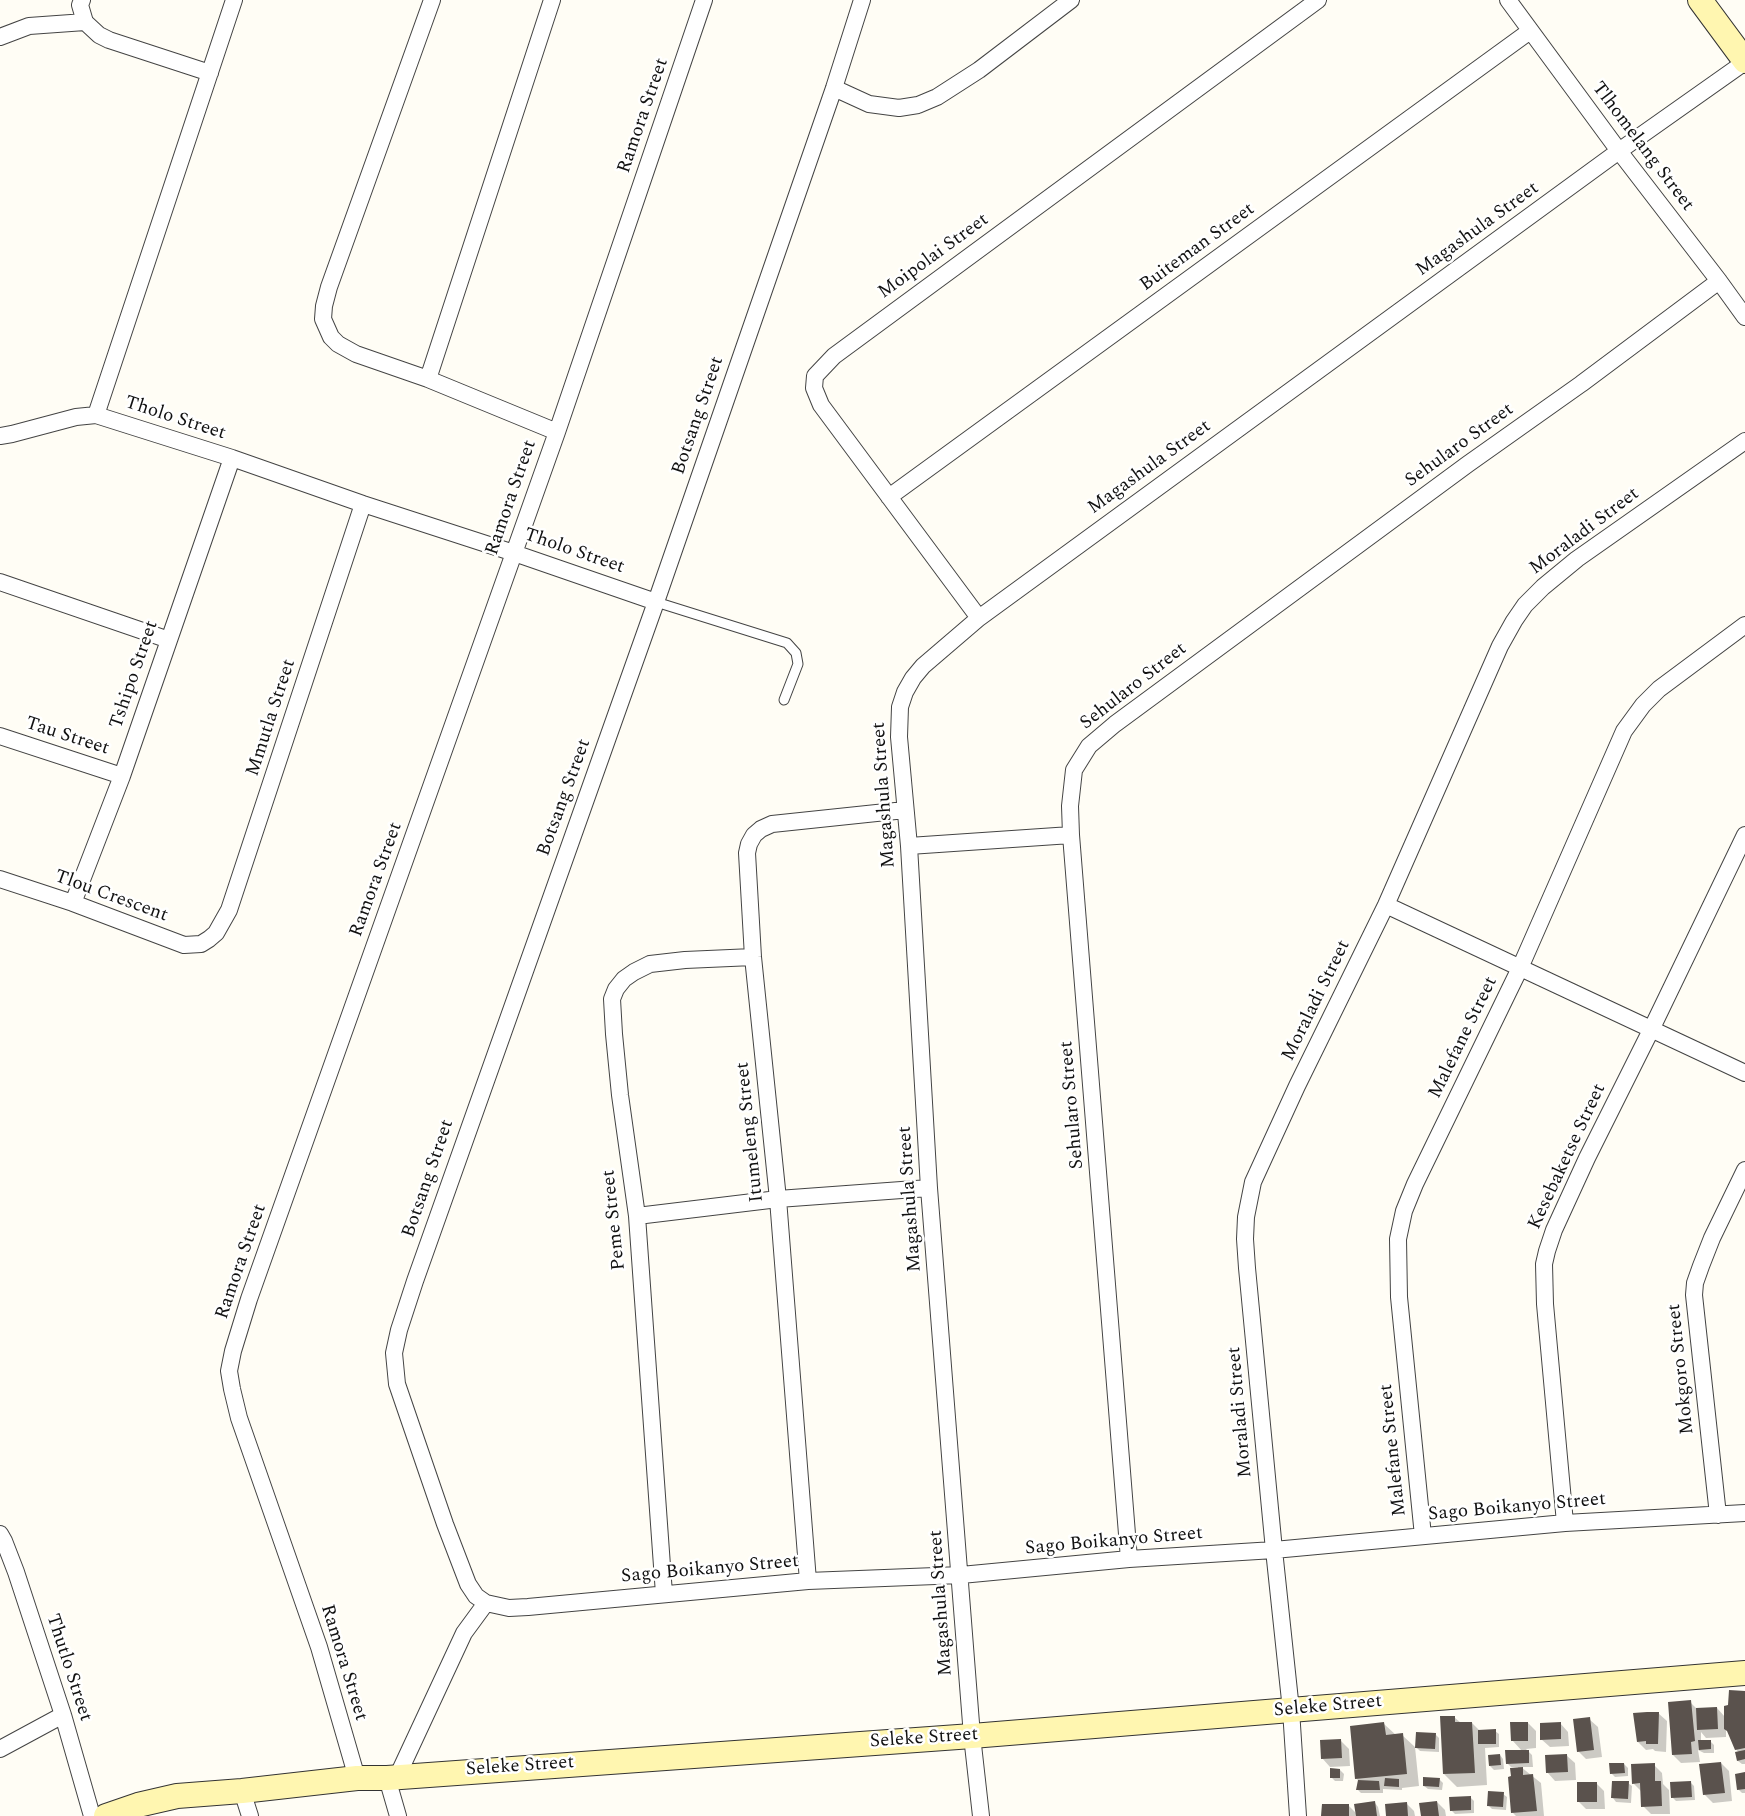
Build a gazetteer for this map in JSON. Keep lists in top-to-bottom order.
{
  "streets": {
    "street": [
      "Ramora Street",
      "Tlhomelang Street",
      "Magashula Street",
      "Buiteman Street",
      "Moipolai Street",
      "Botsang Street",
      "Tholo Street",
      "Sehularo Street",
      "Moraladi Street",
      "Tshipo Street",
      "Mmutla Street",
      "Tau Street",
      "Tlou Crescent",
      "Malefane Street",
      "Itumeleng Street",
      "Kesebaketse Street",
      "Peme Street",
      "Mokgoro Street",
      "Sago Boikanyo Street",
      "Thutlo Street",
      "Seleke Street"
    ]
  },
  "crossings": [
    ["Ramora Street", "Tholo Street"],
    ["Ramora Street", "Seleke Street"],
    ["Tlhomelang Street", "Magashula Street"],
    ["Tlhomelang Street", "Buiteman Street"],
    ["Tlhomelang Street", "Sehularo Street"],
    ["Magashula Street", "Moipolai Street"],
    ["Magashula Street", "Itumeleng Street"],
    ["Magashula Street", "Sago Boikanyo Street"],
    ["Magashula Street", "Seleke Street"],
    ["Buiteman Street", "Moipolai Street"],
    ["Botsang Street", "Tholo Street"],
    ["Botsang Street", "Sago Boikanyo Street"],
    ["Tholo Street", "Tshipo Street"],
    ["Tholo Street", "Mmutla Street"],
    ["Sehularo Street", "Sago Boikanyo Street"],
    ["Moraladi Street", "Sago Boikanyo Street"],
    ["Moraladi Street", "Seleke Street"],
    ["Tshipo Street", "Tau Street"],
    ["Tshipo Street", "Tlou Crescent"],
    ["Mmutla Street", "Tlou Crescent"],
    ["Malefane Street", "Sago Boikanyo Street"],
    ["Itumeleng Street", "Peme Street"],
    ["Itumeleng Street", "Sago Boikanyo Street"],
    ["Kesebaketse Street", "Sago Boikanyo Street"],
    ["Peme Street", "Sago Boikanyo Street"],
    ["Mokgoro Street", "Sago Boikanyo Street"]
  ]
}
